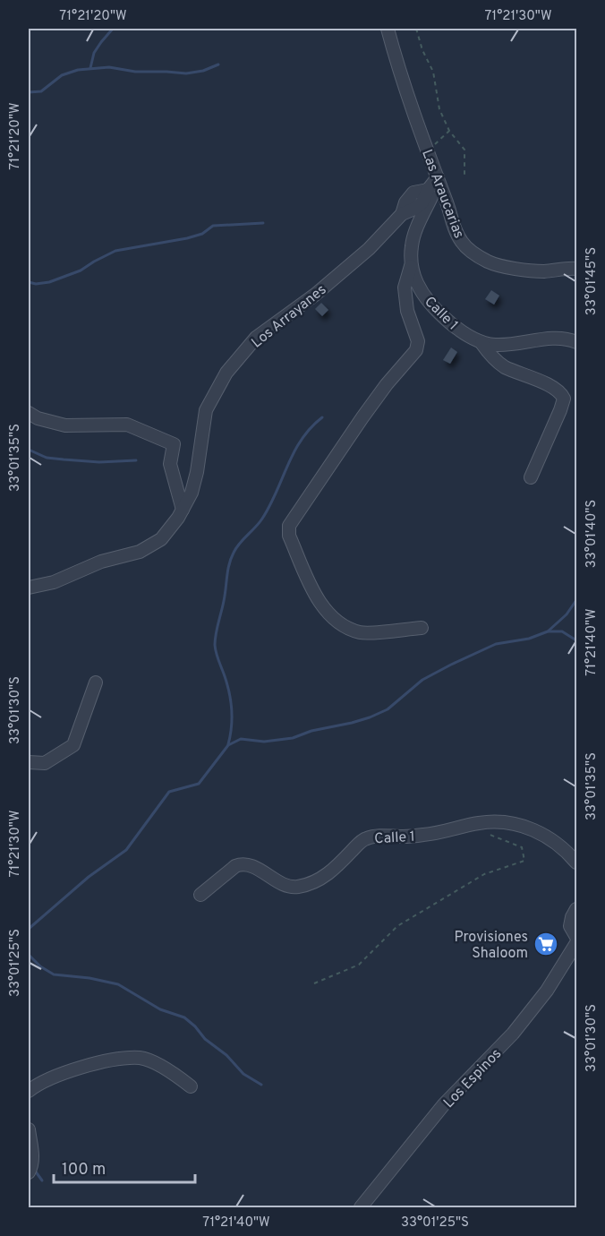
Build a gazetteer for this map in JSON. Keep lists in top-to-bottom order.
{
  "streets": {
    "street": [
      "Las Araucarias",
      "Calle 1",
      "Los Arrayanes",
      "Los Espinos"
    ]
  },
  "crossings": [
    ["Las Araucarias", "Calle 1"],
    ["Las Araucarias", "Los Arrayanes"],
    ["Calle 1", "Los Arrayanes"]
  ],
  "places": {
    "supermarket": ["Provisiones Shaloom"]
  },
  "scale_bar": "100 m",
  "coordinates": [
    "71°21'20\"W",
    "71°21'30\"W",
    "33°01'45\"S",
    "33°01'35\"S",
    "33°01'40\"S",
    "71°21'40\"W",
    "33°01'30\"S",
    "33°01'25\"S"
  ]
}
